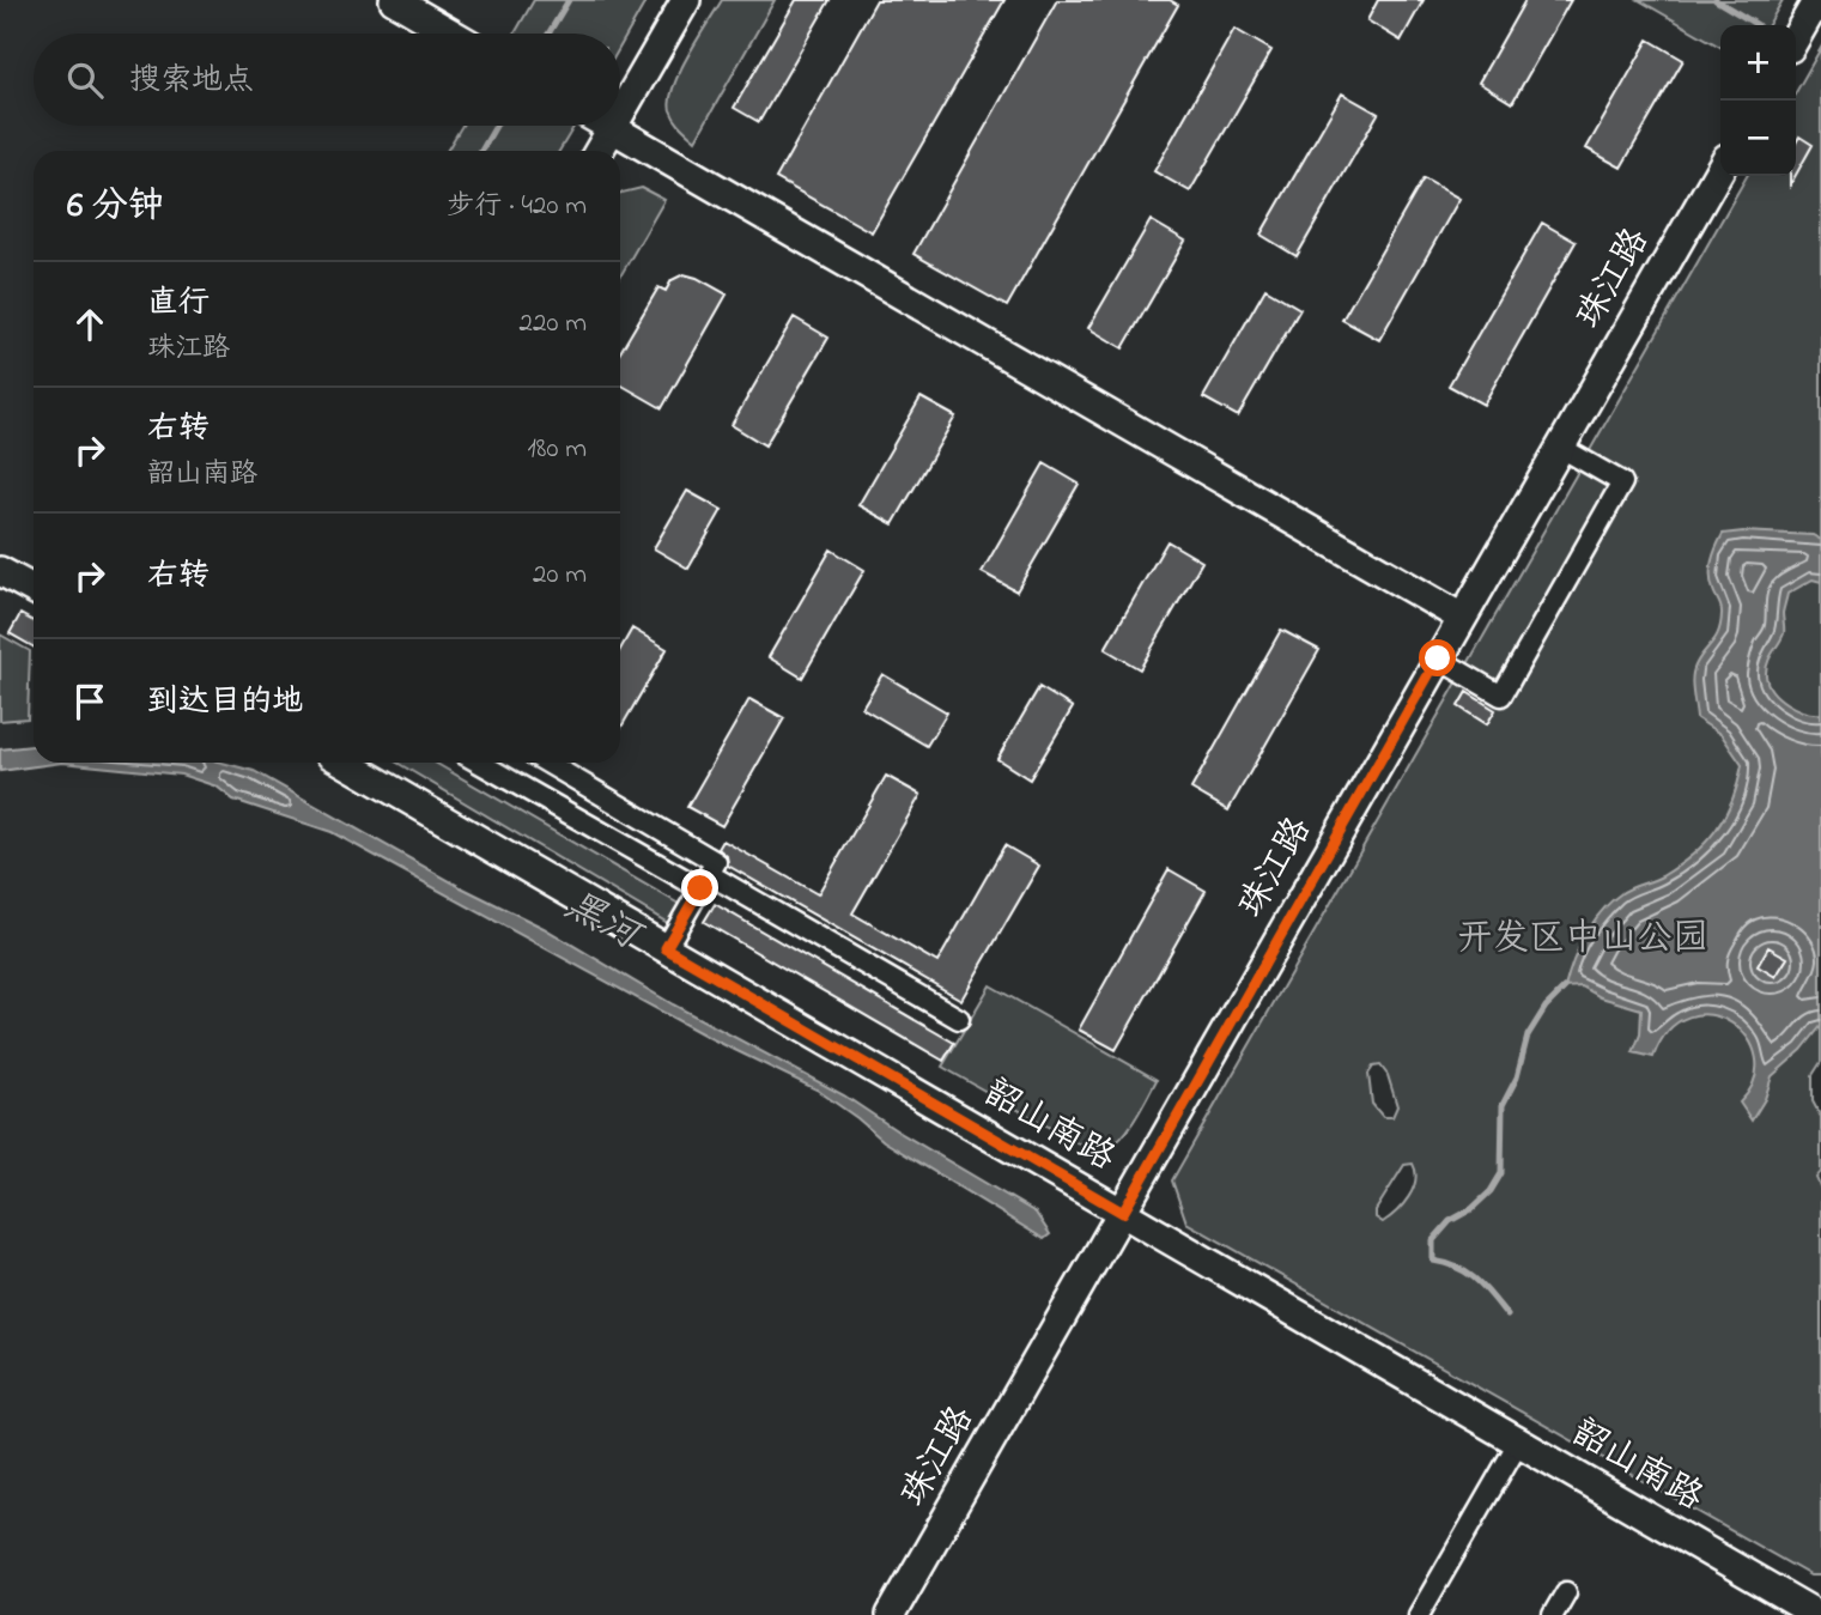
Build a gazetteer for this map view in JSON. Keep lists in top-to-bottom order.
{
  "streets": {
    "street": ["珠江路", "韶山南路"]
  },
  "crossings": [
    ["珠江路", "韶山南路"]
  ],
  "water": ["黑河"],
  "parks": ["开发区中山公园"],
  "page": {
    "map_buttons": ["+", "−"],
    "search": "搜索地点",
    "heading": ["6 分钟", "步行 · 420 m"],
    "list": [
      ["直行", "珠江路", "220 m"],
      ["右转", "韶山南路", "180 m"],
      ["右转", "20 m"],
      "到达目的地"
    ]
  }
}
